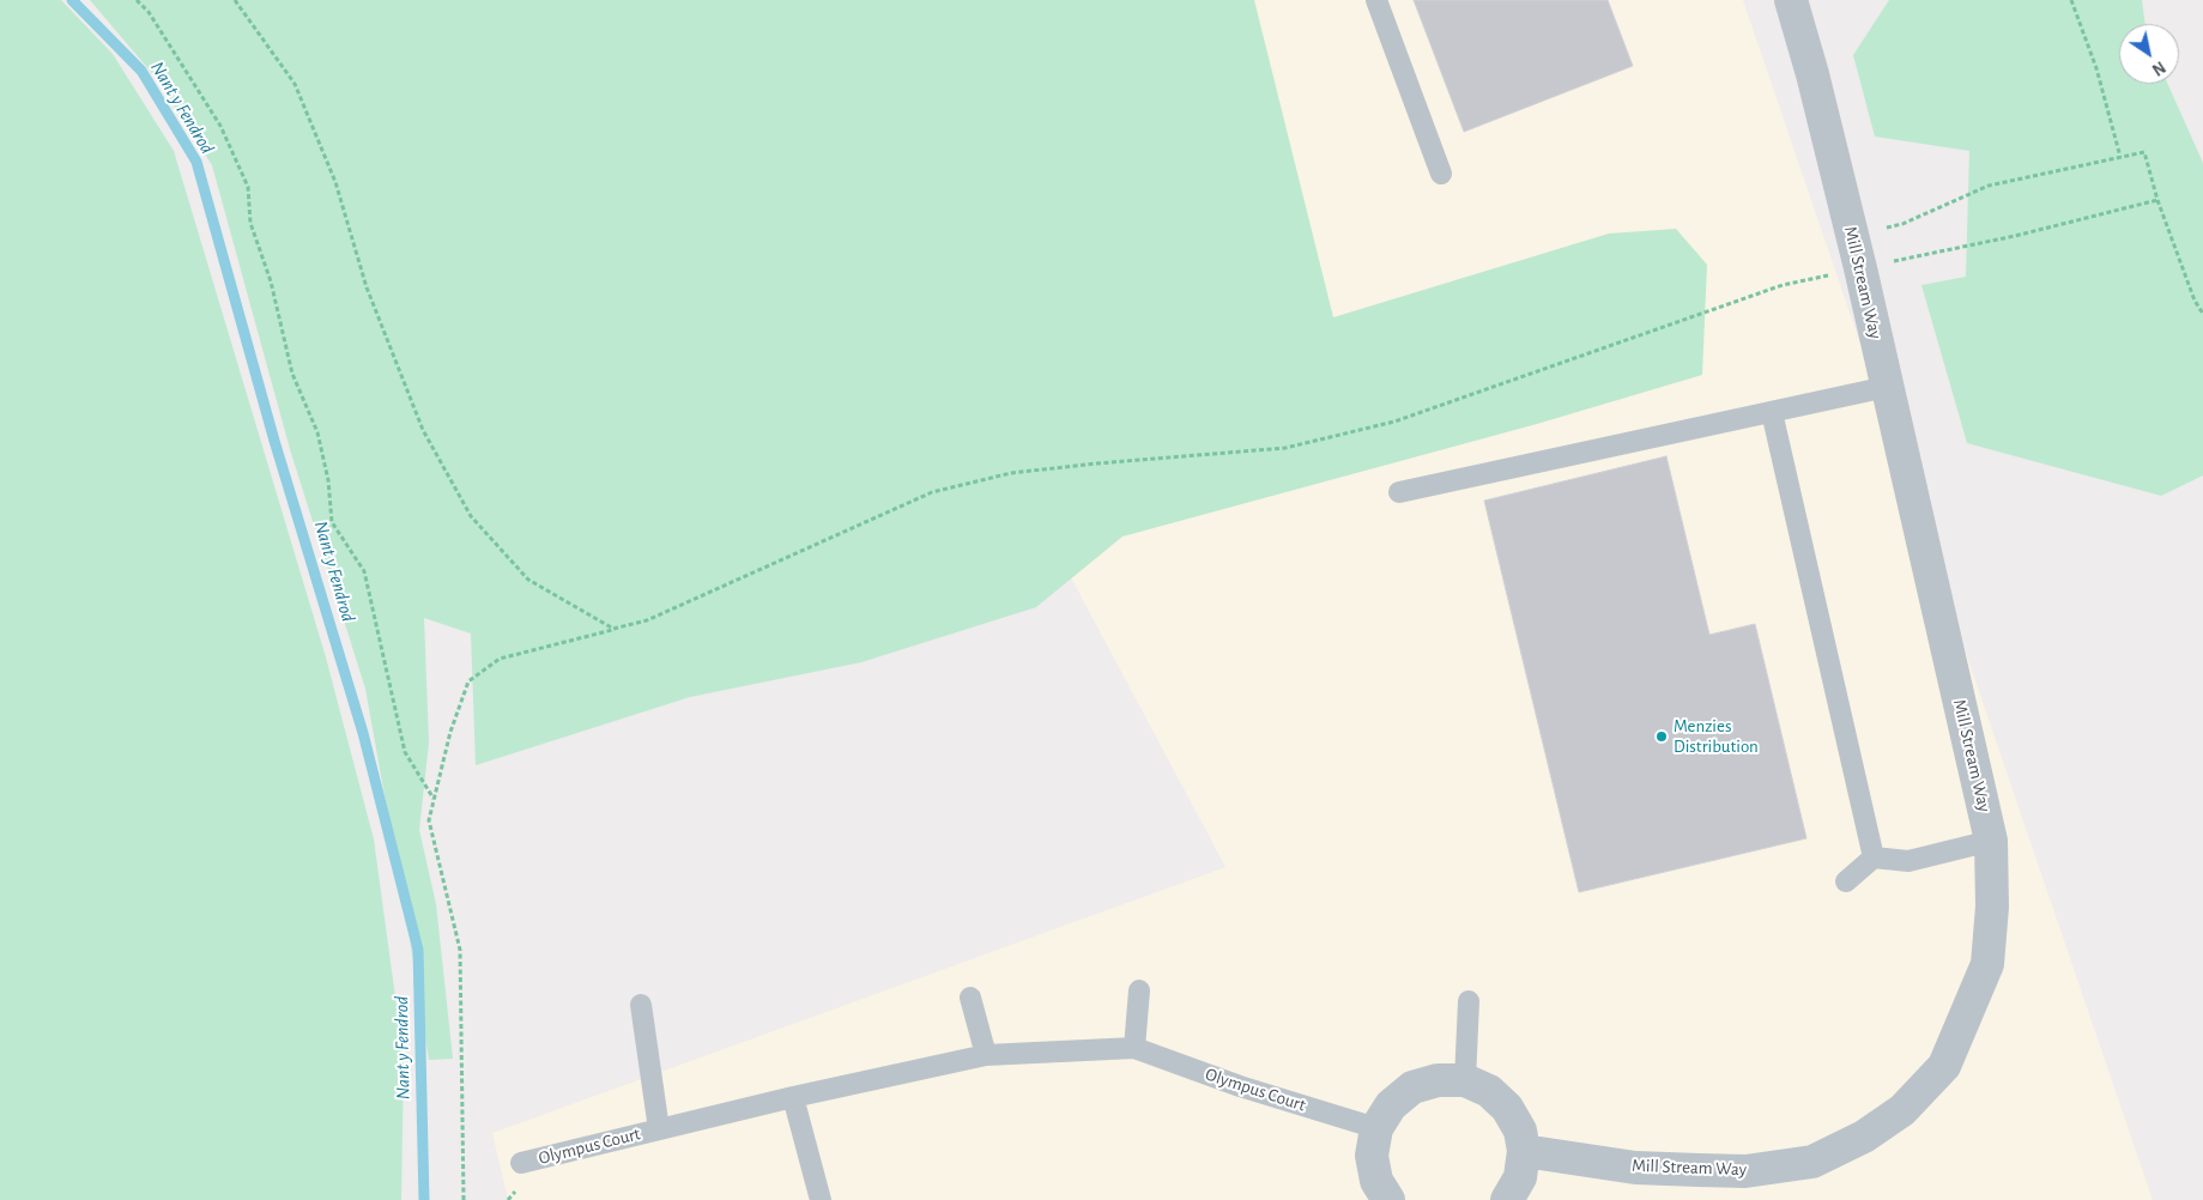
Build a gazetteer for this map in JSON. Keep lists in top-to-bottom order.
{
  "streets": {
    "street": ["Mill Stream Way"],
    "lane": ["Olympus Court"]
  },
  "water": ["Nant y Fendrod"],
  "places": ["Menzies Distribution"],
  "north": "bottom right"
}
